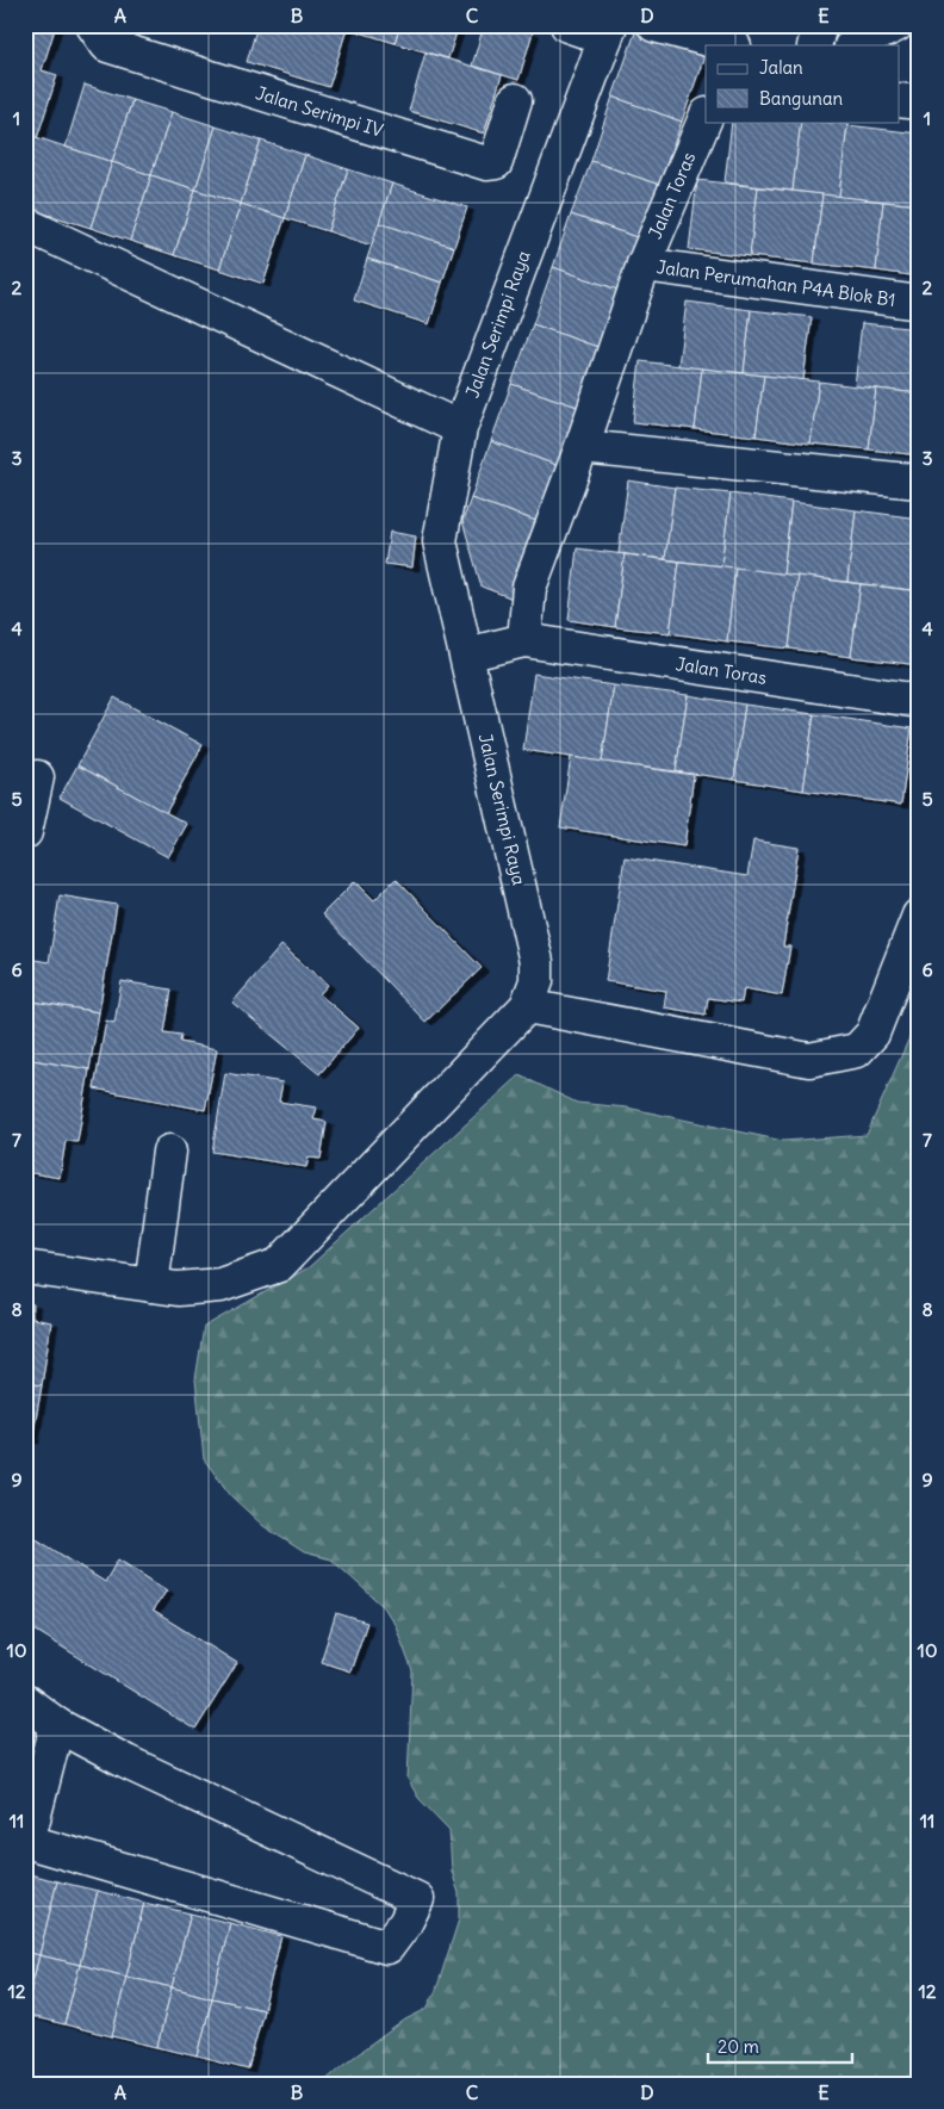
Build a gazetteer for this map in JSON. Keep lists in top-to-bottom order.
{
  "streets": {
    "street": [
      "Jalan Serimpi IV",
      "Jalan Toras",
      "Jalan Perumahan P4A Blok B1",
      "Jalan Serimpi Raya"
    ]
  },
  "crossings": [
    ["Jalan Toras", "Jalan Perumahan P4A Blok B1"],
    ["Jalan Toras", "Jalan Serimpi Raya"]
  ],
  "legend": ["Jalan", "Bangunan"],
  "scale_bar": "20 m",
  "grid": {
    "columns": [
      "A",
      "B",
      "C",
      "D",
      "E"
    ],
    "rows": [
      "1",
      "2",
      "3",
      "4",
      "5",
      "6",
      "7",
      "8",
      "9",
      "10",
      "11",
      "12"
    ]
  }
}
